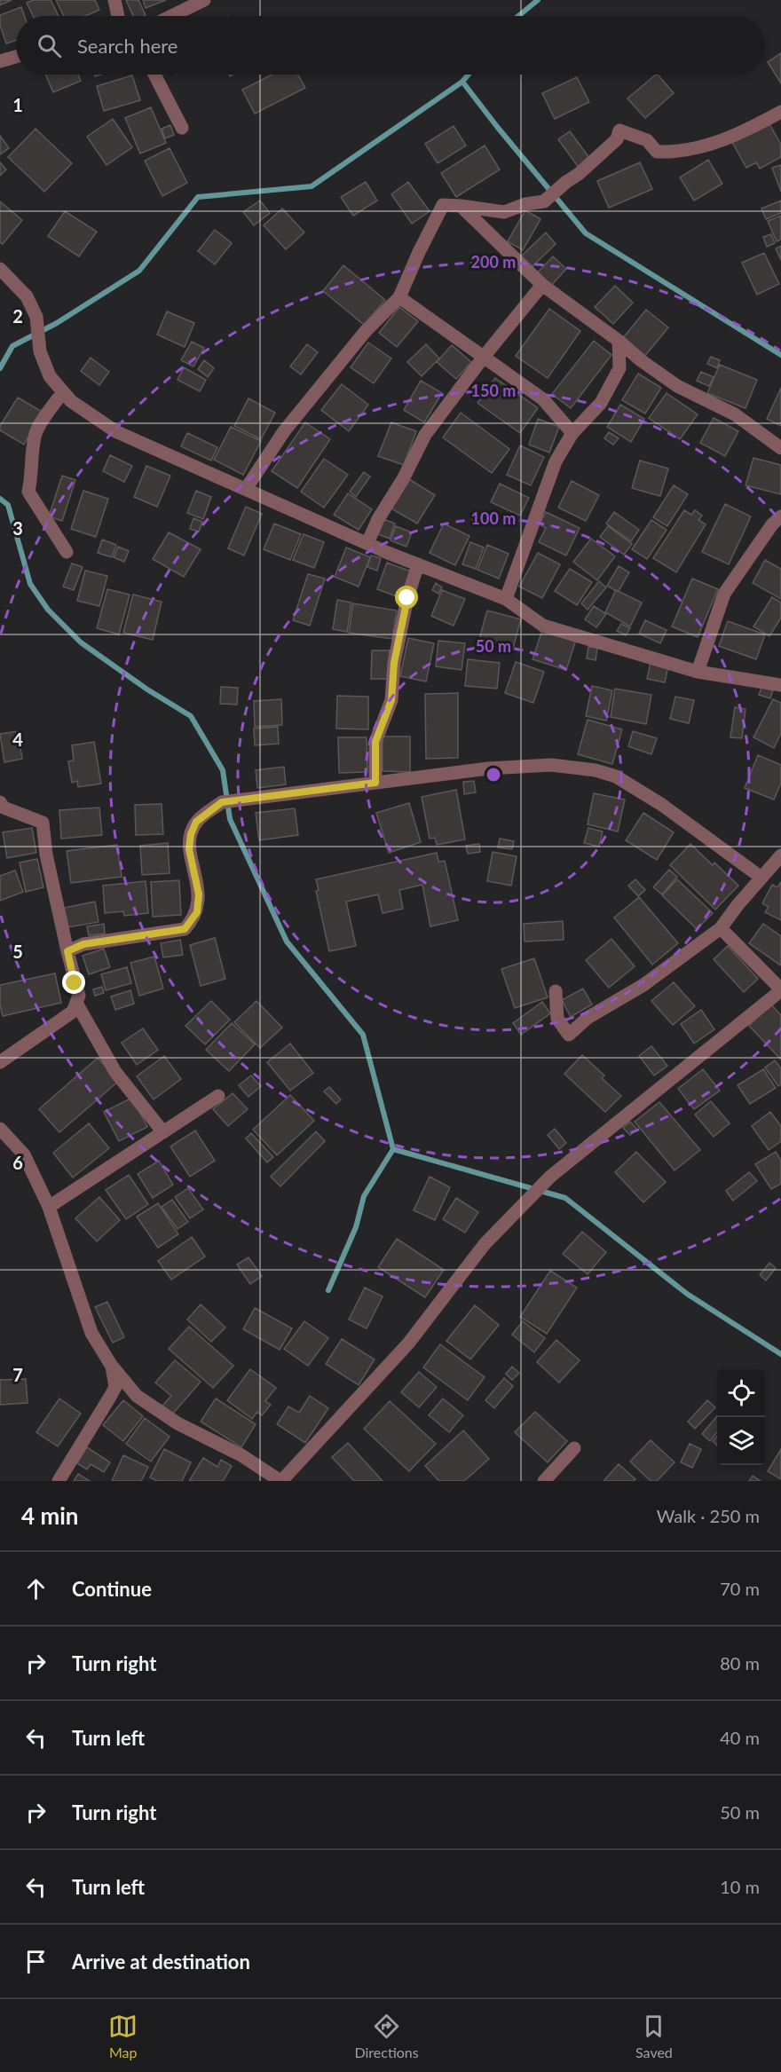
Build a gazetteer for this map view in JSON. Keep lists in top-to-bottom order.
{
  "page": {
    "search": "Search here",
    "heading": ["4 min", "Walk · 250 m"],
    "list": [
      ["Continue", "70 m"],
      ["Turn right", "80 m"],
      ["Turn left", "40 m"],
      ["Turn right", "50 m"],
      ["Turn left", "10 m"],
      "Arrive at destination"
    ],
    "nav": ["Map", "Directions", "Saved"]
  },
  "grid": {
    "rows": [
      "1",
      "2",
      "3",
      "4",
      "5",
      "6",
      "7"
    ]
  },
  "rings": [
    "200 m",
    "150 m",
    "100 m",
    "50 m"
  ]
}
